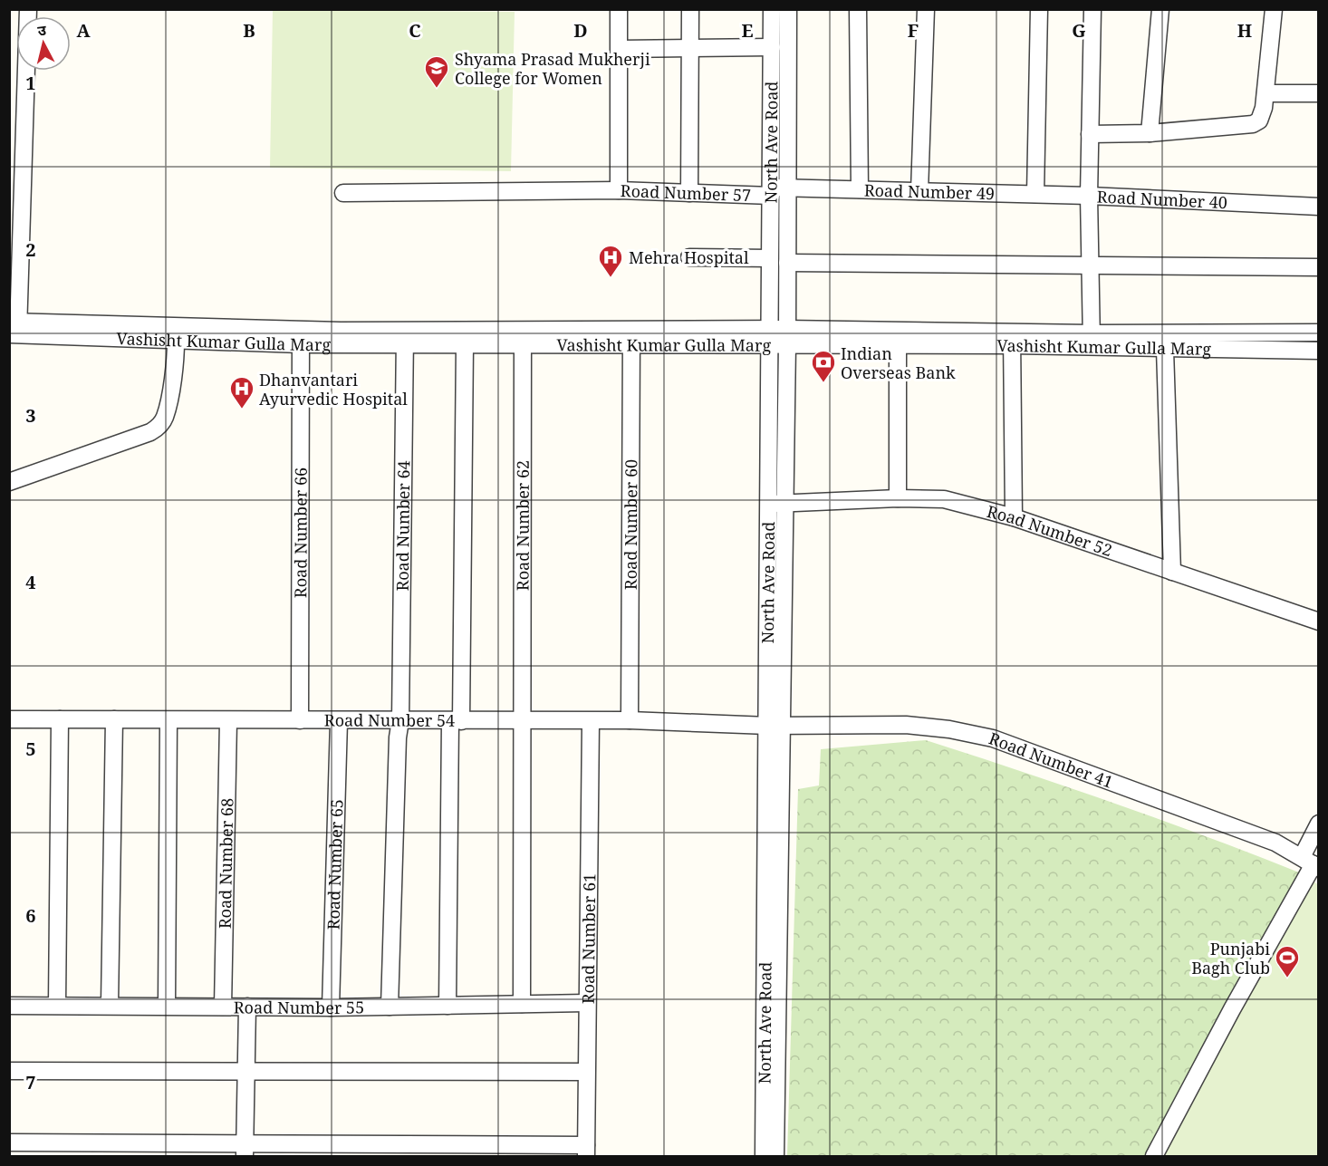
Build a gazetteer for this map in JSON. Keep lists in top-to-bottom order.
{
  "streets": {
    "street": [
      "North Ave Road",
      "Road Number 57",
      "Road Number 49",
      "Road Number 40",
      "Vashisht Kumar Gulla Marg",
      "Road Number 64",
      "Road Number 60",
      "Road Number 62",
      "Road Number 52",
      "Road Number 66",
      "Road Number 54",
      "Road Number 41",
      "Road Number 68",
      "Road Number 65",
      "Road Number 61",
      "Road Number 55"
    ]
  },
  "crossings": [
    ["North Ave Road", "Road Number 57"],
    ["North Ave Road", "Road Number 49"],
    ["North Ave Road", "Vashisht Kumar Gulla Marg"],
    ["North Ave Road", "Road Number 52"],
    ["North Ave Road", "Road Number 54"],
    ["North Ave Road", "Road Number 41"],
    ["Road Number 57", "Road Number 49"],
    ["Road Number 49", "Road Number 40"],
    ["Road Number 40", "Vashisht Kumar Gulla Marg"],
    ["Vashisht Kumar Gulla Marg", "Road Number 64"],
    ["Vashisht Kumar Gulla Marg", "Road Number 60"],
    ["Vashisht Kumar Gulla Marg", "Road Number 62"],
    ["Vashisht Kumar Gulla Marg", "Road Number 66"],
    ["Road Number 64", "Road Number 54"],
    ["Road Number 64", "Road Number 55"],
    ["Road Number 60", "Road Number 54"],
    ["Road Number 62", "Road Number 54"],
    ["Road Number 62", "Road Number 55"],
    ["Road Number 66", "Road Number 54"],
    ["Road Number 54", "Road Number 41"],
    ["Road Number 54", "Road Number 68"],
    ["Road Number 54", "Road Number 65"],
    ["Road Number 54", "Road Number 61"],
    ["Road Number 68", "Road Number 55"],
    ["Road Number 65", "Road Number 55"],
    ["Road Number 61", "Road Number 55"]
  ],
  "places": {
    "school or university": ["Shyama Prasad Mukherji College for Women"],
    "hospital": ["Mehra Hospital", "Dhanvantari Ayurvedic Hospital"],
    "bank": ["Indian Overseas Bank"],
    "sports": ["Punjabi Bagh Club"]
  },
  "north": "top",
  "grid": {
    "columns": [
      "A",
      "B",
      "C",
      "D",
      "E",
      "F",
      "G",
      "H"
    ],
    "rows": [
      "1",
      "2",
      "3",
      "4",
      "5",
      "6",
      "7"
    ]
  }
}
